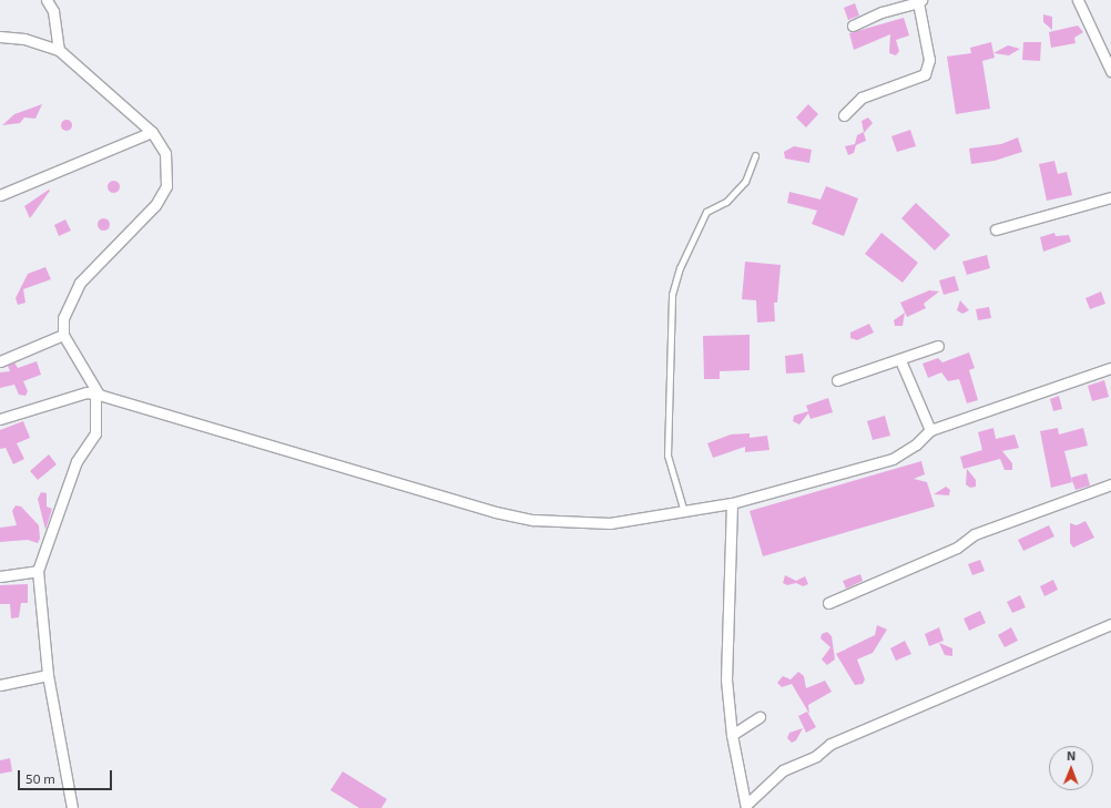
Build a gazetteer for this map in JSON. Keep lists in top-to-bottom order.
{
  "scale_bar": "50 m",
  "north": "top"
}
